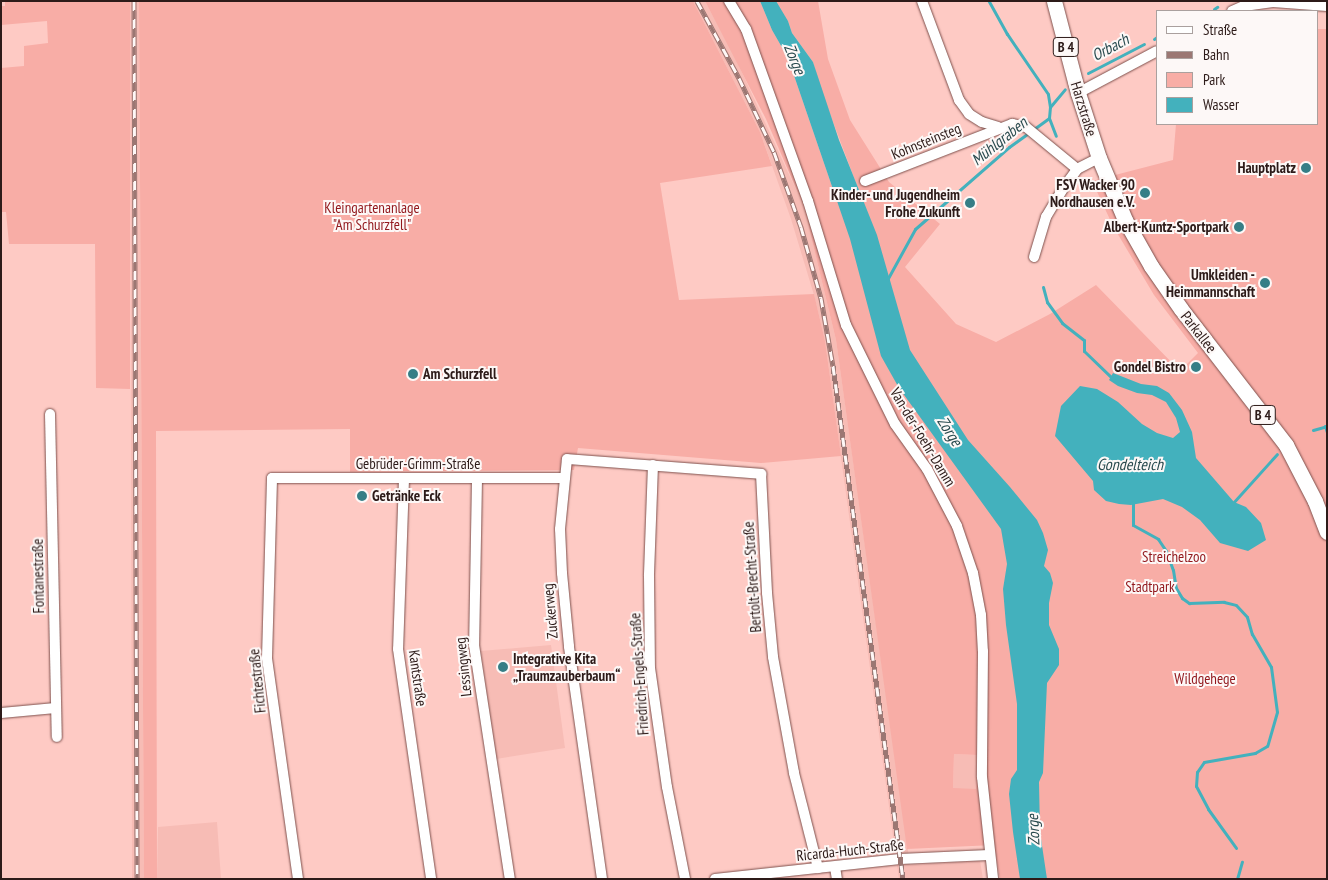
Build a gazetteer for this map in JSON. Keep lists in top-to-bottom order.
{
  "streets": {
    "main road": ["B 4", "Harzstraße", "Parkallee"],
    "street": [
      "Kohnsteinsteg",
      "Van-der-Foehr-Damm",
      "Gebrüder-Grimm-Straße",
      "Fontanestraße",
      "Bertolt-Brecht-Straße",
      "Zuckerweg",
      "Lessingweg",
      "Friedrich-Engels-Straße",
      "Kantstraße",
      "Fichtestraße",
      "Ricarda-Huch-Straße"
    ]
  },
  "crossings": [
    ["Harzstraße", "Parkallee"],
    ["Van-der-Foehr-Damm", "Ricarda-Huch-Straße"],
    ["Gebrüder-Grimm-Straße", "Zuckerweg"],
    ["Gebrüder-Grimm-Straße", "Lessingweg"],
    ["Gebrüder-Grimm-Straße", "Kantstraße"],
    ["Gebrüder-Grimm-Straße", "Fichtestraße"],
    ["Bertolt-Brecht-Straße", "Zuckerweg"],
    ["Bertolt-Brecht-Straße", "Friedrich-Engels-Straße"],
    ["Bertolt-Brecht-Straße", "Ricarda-Huch-Straße"]
  ],
  "water": [
    "Orbach",
    "Zorge",
    "Mühlgraben",
    "Gondelteich"
  ],
  "parks": [
    "Kleingartenanlage \"Am Schurzfell\"",
    "Streichelzoo",
    "Stadtpark",
    "Wildgehege"
  ],
  "places": [
    "Hauptplatz",
    "FSV Wacker 90 Nordhausen e.V.",
    "Kinder- und Jugendheim Frohe Zukunft",
    "Albert-Kuntz-Sportpark",
    "Umkleiden - Heimmannschaft",
    "Gondel Bistro",
    "Am Schurzfell",
    "Getränke Eck",
    "Integrative Kita „Traumzauberbaum“"
  ],
  "legend": [
    "Straße",
    "Bahn",
    "Park",
    "Wasser"
  ]
}
